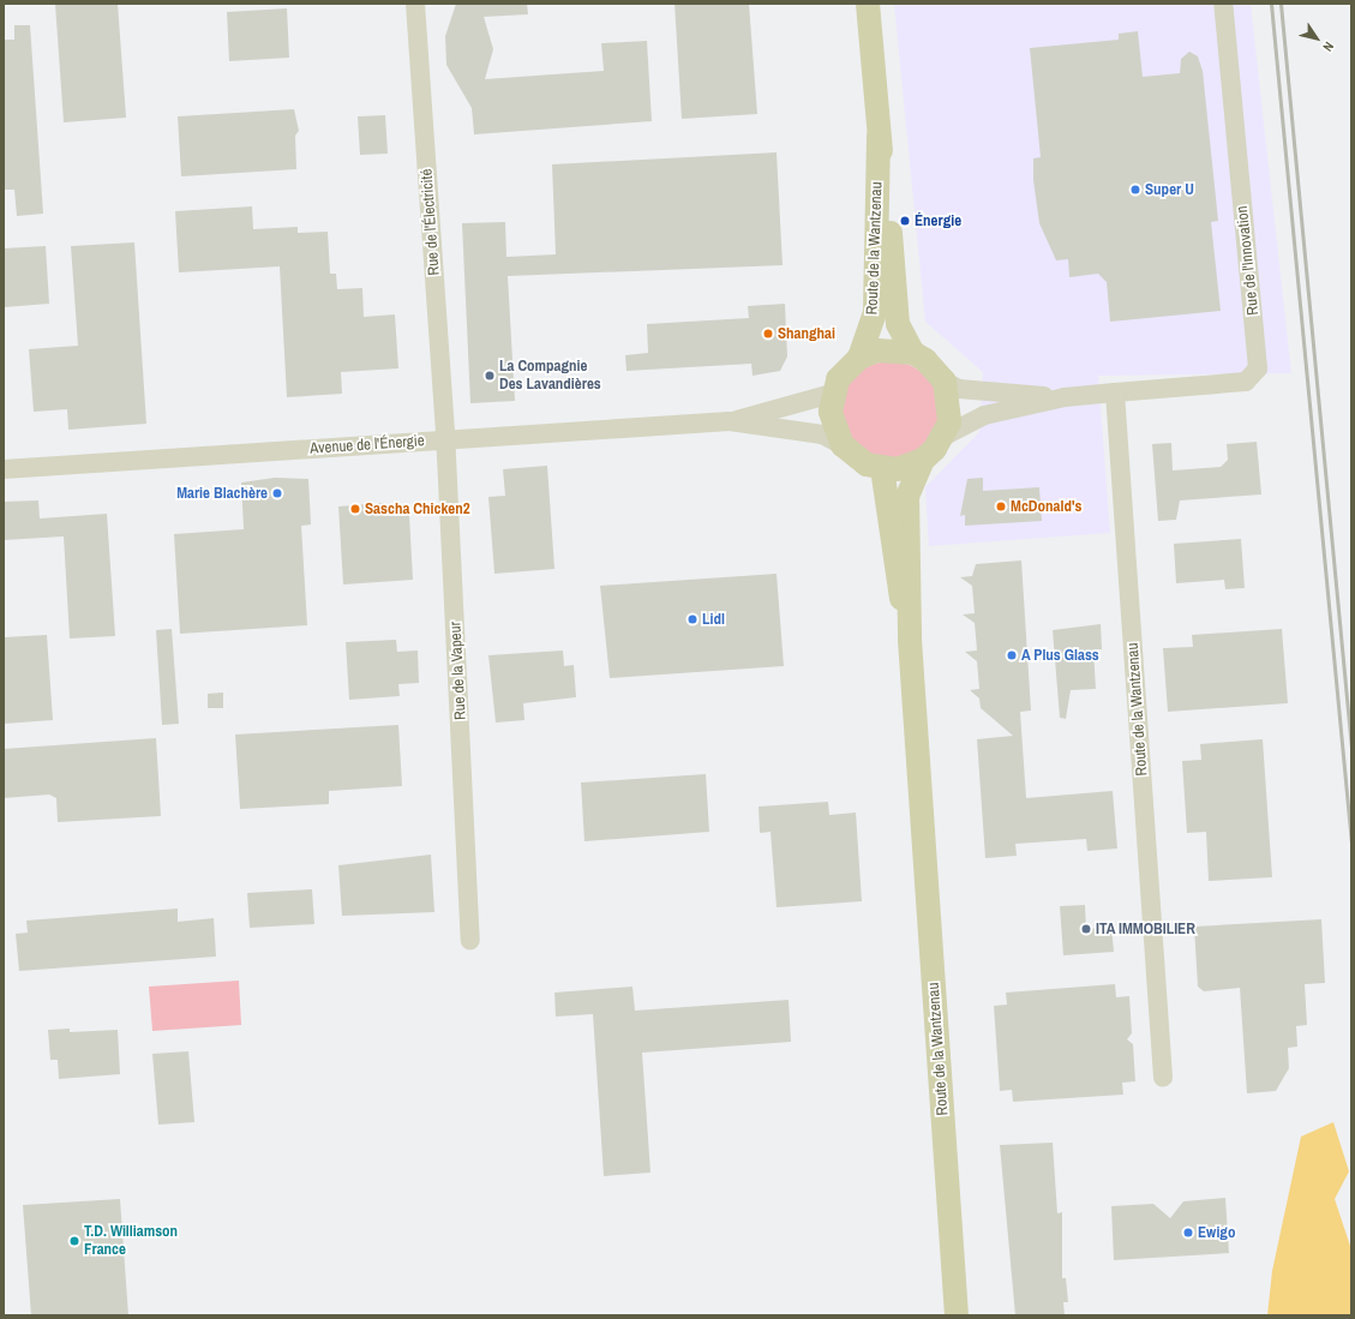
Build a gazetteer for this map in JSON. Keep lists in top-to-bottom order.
{
  "streets": {
    "main road": ["Route de la Wantzenau"],
    "street": [
      "Rue de l'Électricité",
      "Rue de l'Innovation",
      "Avenue de l'Énergie",
      "Rue de la Vapeur"
    ]
  },
  "crossings": [
    ["Rue de l'Électricité", "Avenue de l'Énergie"],
    ["Rue de l'Électricité", "Rue de la Vapeur"],
    ["Route de la Wantzenau", "Rue de l'Innovation"],
    ["Route de la Wantzenau", "Avenue de l'Énergie"],
    ["Avenue de l'Énergie", "Rue de la Vapeur"]
  ],
  "places": [
    "Super U",
    "Énergie",
    "Shanghai",
    "La Compagnie Des Lavandières",
    "Marie Blachère",
    "McDonald's",
    "Sascha Chicken2",
    "Lidl",
    "A Plus Glass",
    "ITA IMMOBILIER",
    "Ewigo",
    "T.D. Williamson France"
  ],
  "north": "bottom right"
}
